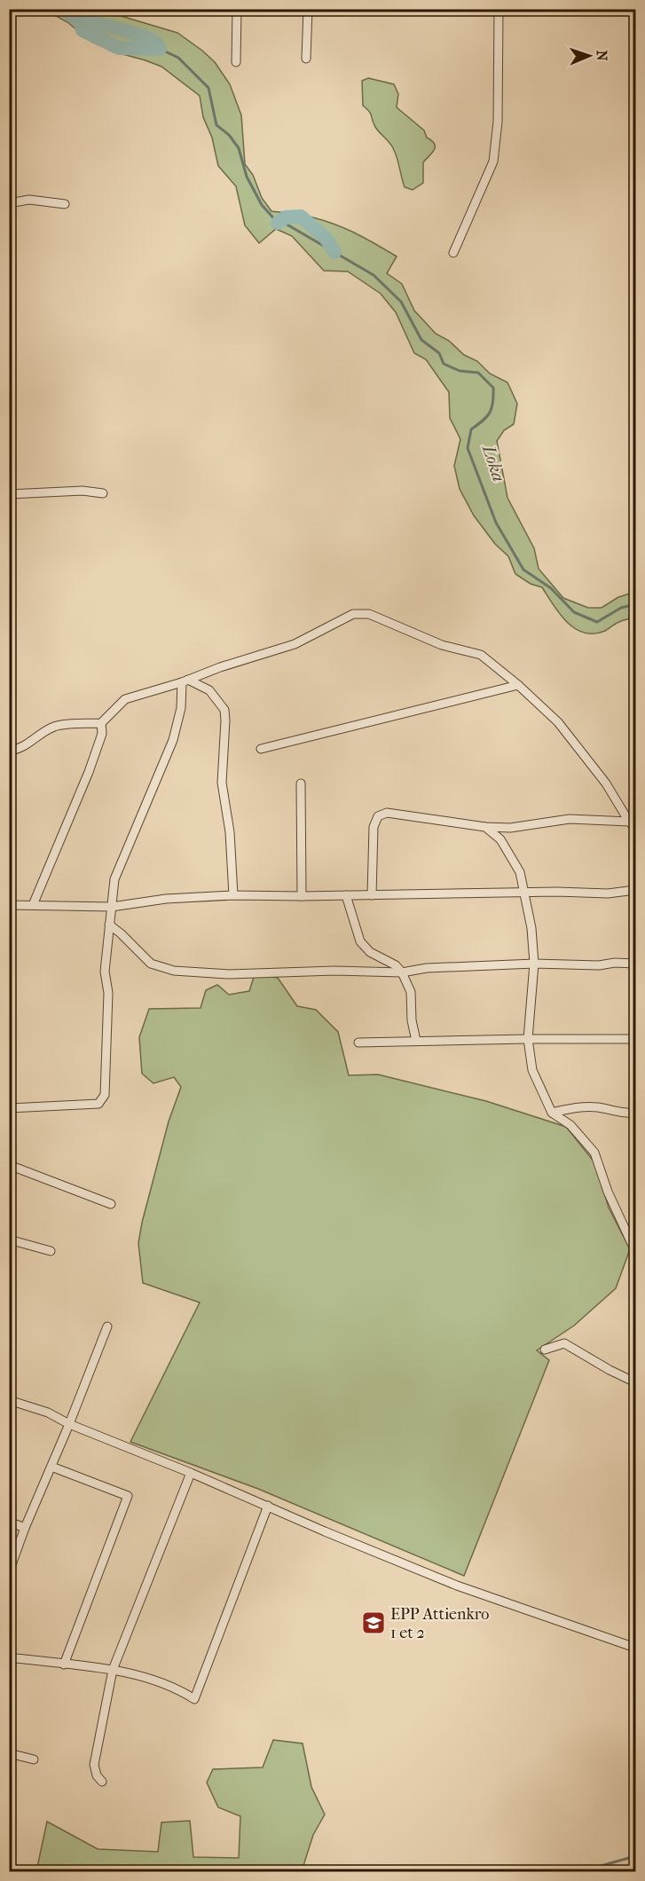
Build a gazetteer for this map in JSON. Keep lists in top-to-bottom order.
{
  "water": ["Loka"],
  "places": {
    "school or university": ["EPP Attienkro 1 et 2"]
  },
  "north": "right"
}
